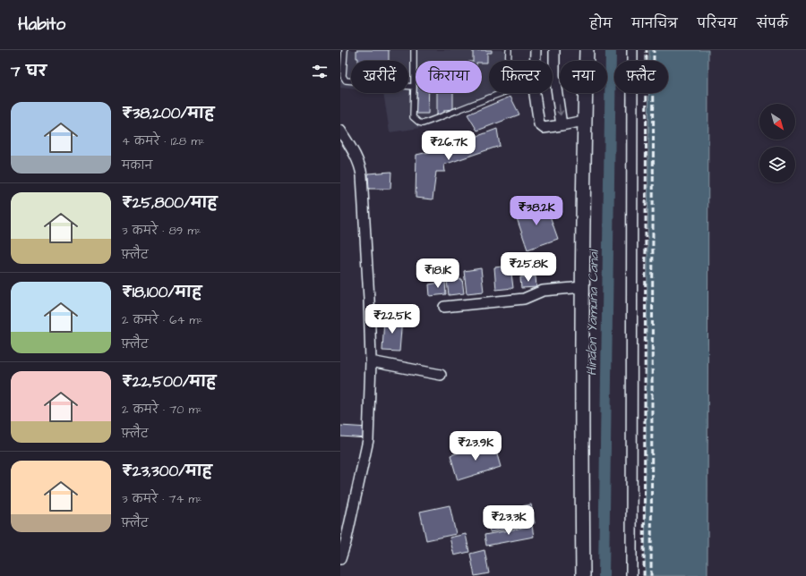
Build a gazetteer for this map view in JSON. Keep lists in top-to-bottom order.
{
  "water": ["Hindon Yamuna Canal"],
  "north": "bottom right",
  "page": {
    "header": "Habito",
    "nav": [
      "होम",
      "मानचित्र",
      "परिचय",
      "संपर्क"
    ],
    "heading": "7 घर",
    "chip": [
      "खरीदें",
      "किराया",
      "फ़िल्टर",
      "नया",
      "फ़्लैट"
    ],
    "list": [
      {
        "name": "₹38,200/माह",
        "note": "4 कमरे · 128 m² · मकान"
      },
      {
        "name": "₹25,800/माह",
        "note": "3 कमरे · 89 m² · फ़्लैट"
      },
      {
        "name": "₹18,100/माह",
        "note": "2 कमरे · 64 m² · फ़्लैट"
      },
      {
        "name": "₹22,500/माह",
        "note": "2 कमरे · 70 m² · फ़्लैट"
      },
      {
        "name": "₹23,300/माह",
        "note": "3 कमरे · 74 m² · फ़्लैट"
      }
    ],
    "price": [
      "₹26.7K",
      "₹38.2K",
      "₹25.8K",
      "₹18.1K",
      "₹22.5K",
      "₹23.9K",
      "₹23.3K"
    ]
  }
}
